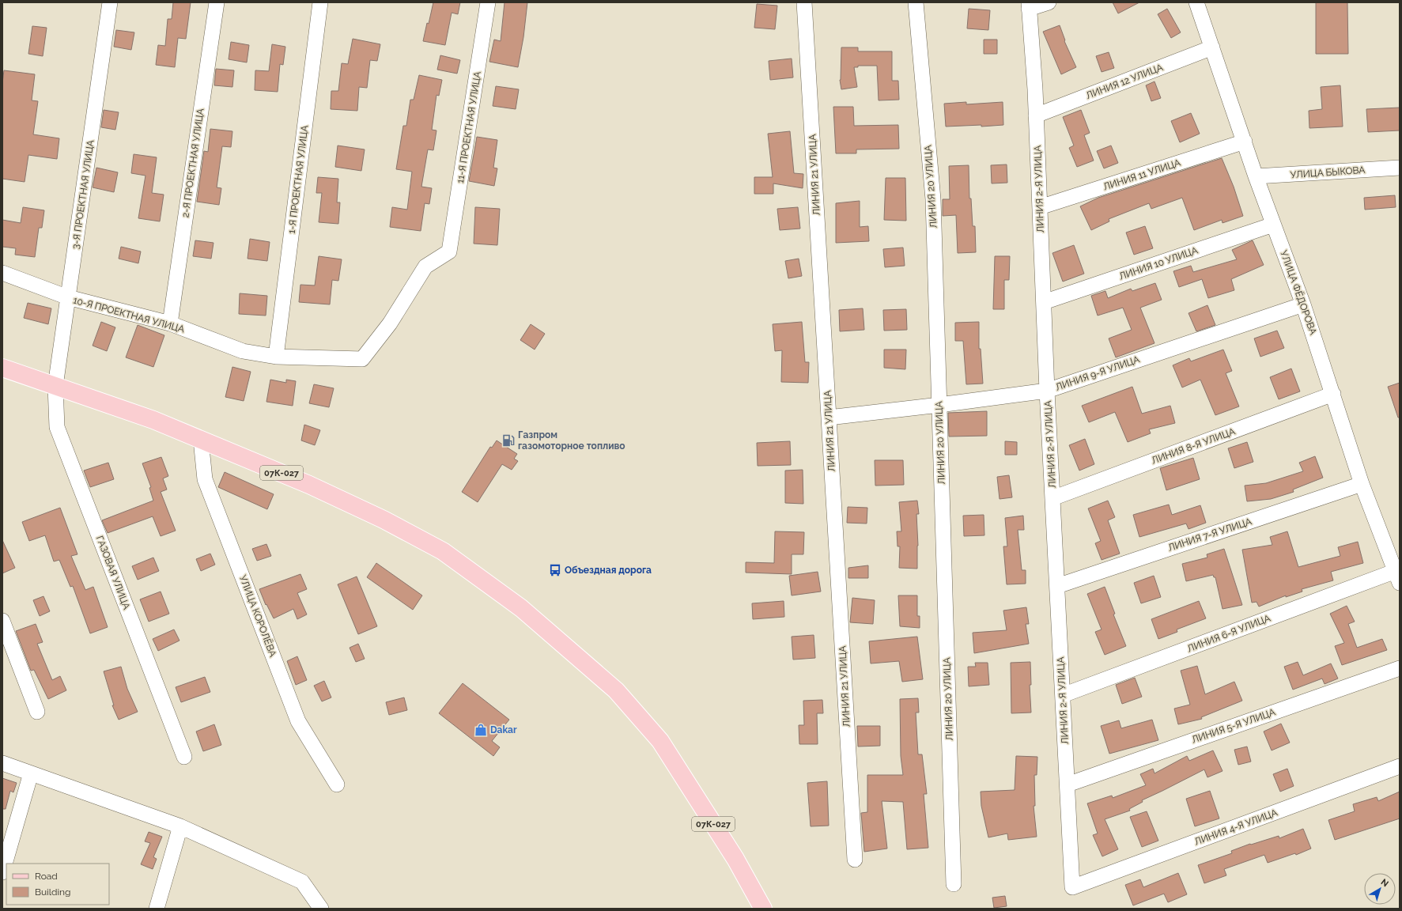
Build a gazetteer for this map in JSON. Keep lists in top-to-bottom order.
{
  "streets": {
    "main road": ["07К-027"],
    "street": [
      "ЛИНИЯ 12 УЛИЦА",
      "11-Я ПРОЕКТНАЯ УЛИЦА",
      "2-Я ПРОЕКТНАЯ УЛИЦА",
      "УЛИЦА БЫКОВА",
      "ЛИНИЯ 21 УЛИЦА",
      "ЛИНИЯ 11 УЛИЦА",
      "1-Я ПРОЕКТНАЯ УЛИЦА",
      "ЛИНИЯ 20 УЛИЦА",
      "ЛИНИЯ 2-Я УЛИЦА",
      "3-Я ПРОЕКТНАЯ УЛИЦА",
      "ЛИНИЯ 10 УЛИЦА",
      "УЛИЦА ФЁДОРОВА",
      "10-Я ПРОЕКТНАЯ УЛИЦА",
      "ЛИНИЯ 9-Я УЛИЦА",
      "ЛИНИЯ 8-Я УЛИЦА",
      "ЛИНИЯ 7-Я УЛИЦА",
      "ГАЗОВАЯ УЛИЦА",
      "УЛИЦА КОРОЛЁВА",
      "ЛИНИЯ 6-Я УЛИЦА",
      "ЛИНИЯ 5-Я УЛИЦА",
      "ЛИНИЯ 4-Я УЛИЦА"
    ]
  },
  "crossings": [
    ["ЛИНИЯ 12 УЛИЦА", "ЛИНИЯ 2-Я УЛИЦА"],
    ["ЛИНИЯ 12 УЛИЦА", "УЛИЦА ФЁДОРОВА"],
    ["11-Я ПРОЕКТНАЯ УЛИЦА", "10-Я ПРОЕКТНАЯ УЛИЦА"],
    ["2-Я ПРОЕКТНАЯ УЛИЦА", "10-Я ПРОЕКТНАЯ УЛИЦА"],
    ["УЛИЦА БЫКОВА", "УЛИЦА ФЁДОРОВА"],
    ["ЛИНИЯ 21 УЛИЦА", "ЛИНИЯ 9-Я УЛИЦА"],
    ["ЛИНИЯ 11 УЛИЦА", "ЛИНИЯ 2-Я УЛИЦА"],
    ["ЛИНИЯ 11 УЛИЦА", "УЛИЦА ФЁДОРОВА"],
    ["1-Я ПРОЕКТНАЯ УЛИЦА", "10-Я ПРОЕКТНАЯ УЛИЦА"],
    ["ЛИНИЯ 20 УЛИЦА", "ЛИНИЯ 9-Я УЛИЦА"],
    ["ЛИНИЯ 2-Я УЛИЦА", "ЛИНИЯ 10 УЛИЦА"],
    ["ЛИНИЯ 2-Я УЛИЦА", "ЛИНИЯ 9-Я УЛИЦА"],
    ["ЛИНИЯ 2-Я УЛИЦА", "ЛИНИЯ 8-Я УЛИЦА"],
    ["ЛИНИЯ 2-Я УЛИЦА", "ЛИНИЯ 7-Я УЛИЦА"],
    ["ЛИНИЯ 2-Я УЛИЦА", "ЛИНИЯ 6-Я УЛИЦА"],
    ["ЛИНИЯ 2-Я УЛИЦА", "ЛИНИЯ 5-Я УЛИЦА"],
    ["ЛИНИЯ 2-Я УЛИЦА", "ЛИНИЯ 4-Я УЛИЦА"],
    ["3-Я ПРОЕКТНАЯ УЛИЦА", "10-Я ПРОЕКТНАЯ УЛИЦА"],
    ["3-Я ПРОЕКТНАЯ УЛИЦА", "07К-027"],
    ["3-Я ПРОЕКТНАЯ УЛИЦА", "ГАЗОВАЯ УЛИЦА"],
    ["ЛИНИЯ 10 УЛИЦА", "УЛИЦА ФЁДОРОВА"],
    ["УЛИЦА ФЁДОРОВА", "ЛИНИЯ 9-Я УЛИЦА"],
    ["УЛИЦА ФЁДОРОВА", "ЛИНИЯ 8-Я УЛИЦА"],
    ["УЛИЦА ФЁДОРОВА", "ЛИНИЯ 7-Я УЛИЦА"],
    ["УЛИЦА ФЁДОРОВА", "ЛИНИЯ 6-Я УЛИЦА"],
    ["07К-027", "ГАЗОВАЯ УЛИЦА"],
    ["07К-027", "УЛИЦА КОРОЛЁВА"]
  ],
  "places": {
    "fuel station": ["Газпром газомоторное топливо"],
    "bus stop": ["Объездная дорога"],
    "shop": ["Dakar"]
  },
  "legend": ["Road", "Building"],
  "north": "top right"
}
